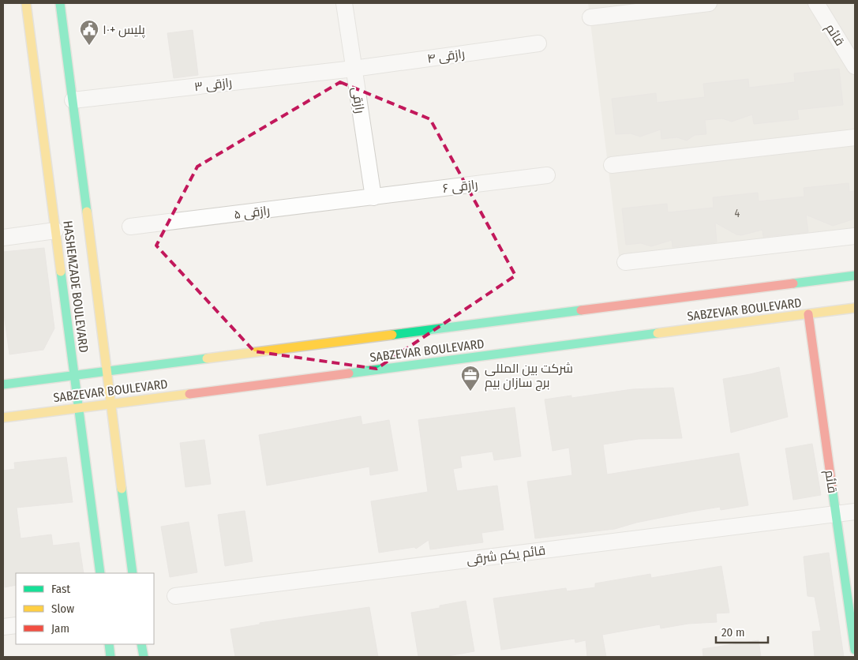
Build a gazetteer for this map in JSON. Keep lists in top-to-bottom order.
{
  "streets": {
    "street": [
      "قائم",
      "رازقی ۴",
      "رازقی ۳",
      "رازقی",
      "رازقی ۶",
      "رازقی ۵",
      "HASHEMZADE BOULEVARD",
      "SABZEVAR BOULEVARD",
      "قائم یکم شرقی"
    ]
  },
  "crossings": [
    ["قائم", "SABZEVAR BOULEVARD"],
    ["قائم", "قائم یکم شرقی"],
    ["رازقی ۴", "رازقی ۳"],
    ["رازقی ۴", "رازقی"],
    ["رازقی ۳", "رازقی"],
    ["رازقی ۳", "HASHEMZADE BOULEVARD"],
    ["رازقی", "رازقی ۶"],
    ["رازقی", "رازقی ۵"],
    ["رازقی ۶", "رازقی ۵"],
    ["HASHEMZADE BOULEVARD", "SABZEVAR BOULEVARD"]
  ],
  "places": {
    "public building": ["پلیس +۱۰"],
    "office": ["شرکت بین المللی برج سازان بیم"]
  },
  "house_numbers": ["4"],
  "legend": ["Fast", "Slow", "Jam"],
  "scale_bar": "20 m"
}
